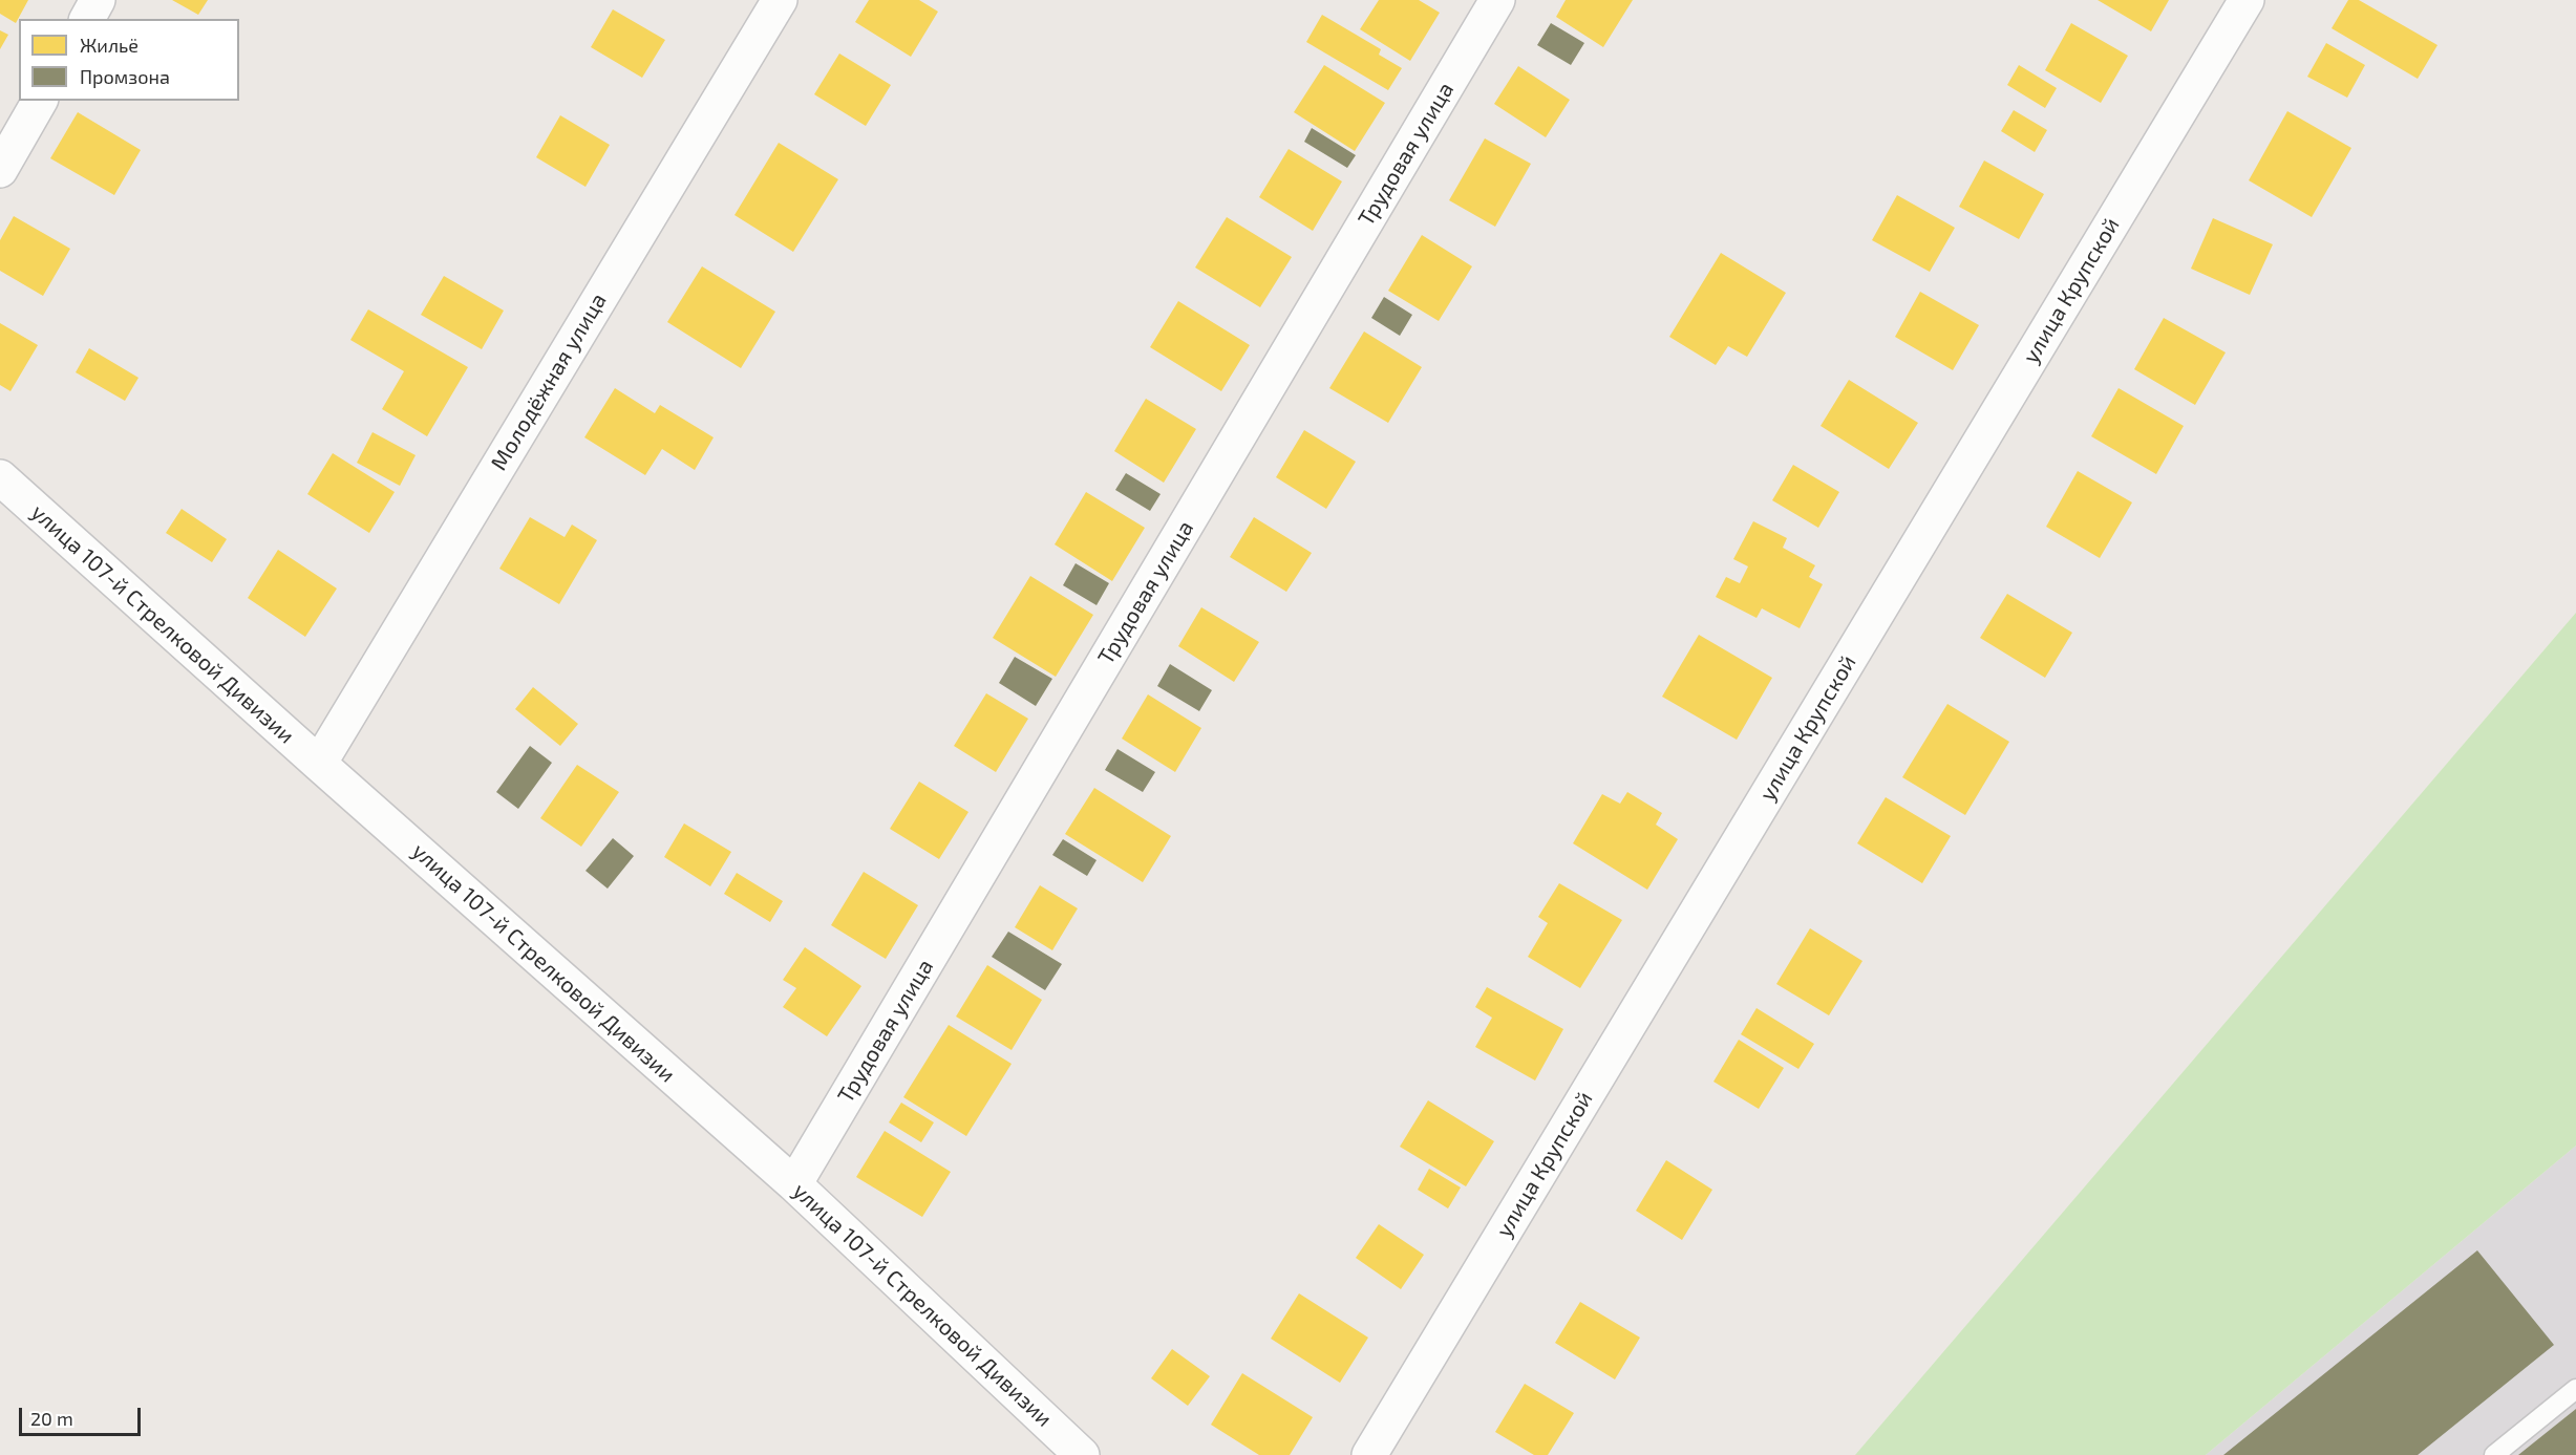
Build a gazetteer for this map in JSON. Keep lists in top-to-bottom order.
{
  "streets": {
    "street": [
      "Трудовая улица",
      "улица Крупской",
      "Молодёжная улица",
      "улица 107-й Стрелковой Дивизии"
    ]
  },
  "crossings": [
    ["Трудовая улица", "улица 107-й Стрелковой Дивизии"],
    ["Молодёжная улица", "улица 107-й Стрелковой Дивизии"]
  ],
  "legend": ["Жильё", "Промзона"],
  "scale_bar": "20 m"
}
